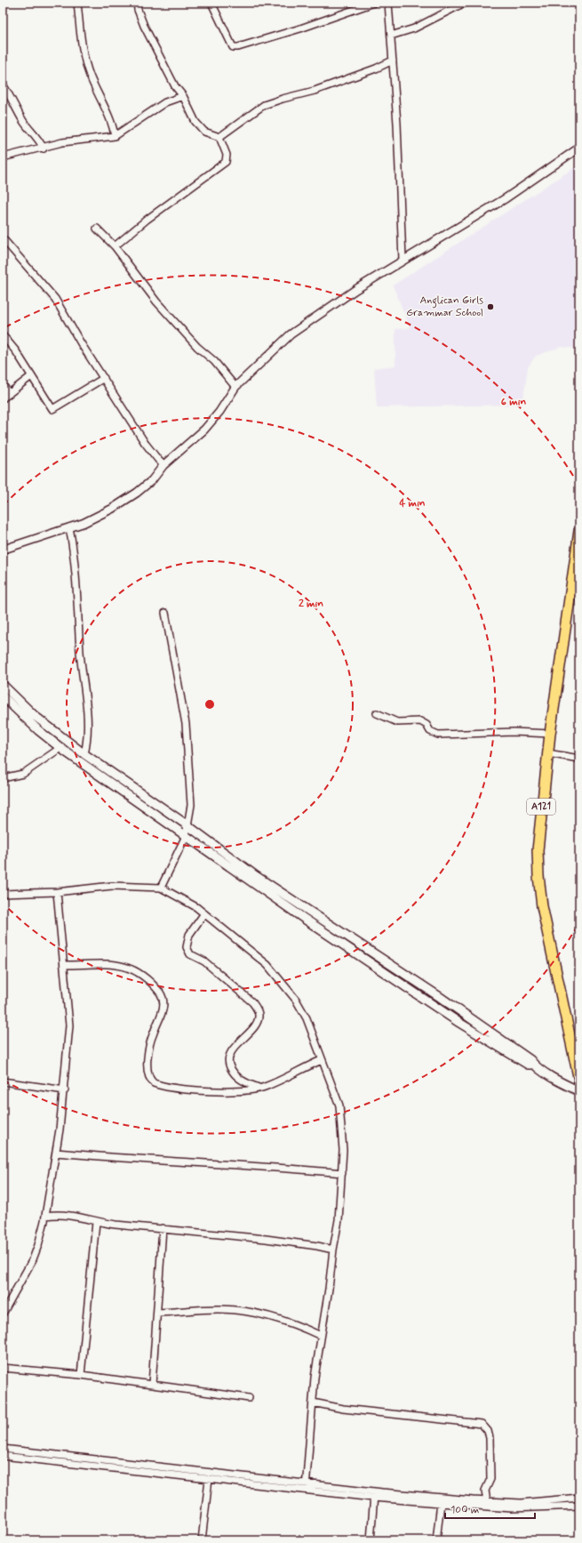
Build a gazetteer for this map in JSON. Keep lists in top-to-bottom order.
{
  "streets": {
    "main road": ["A121"]
  },
  "places": ["Anglican Girls Grammar School"],
  "scale_bar": "100 m",
  "rings": ["6 min", "4 min", "2 min"]
}
